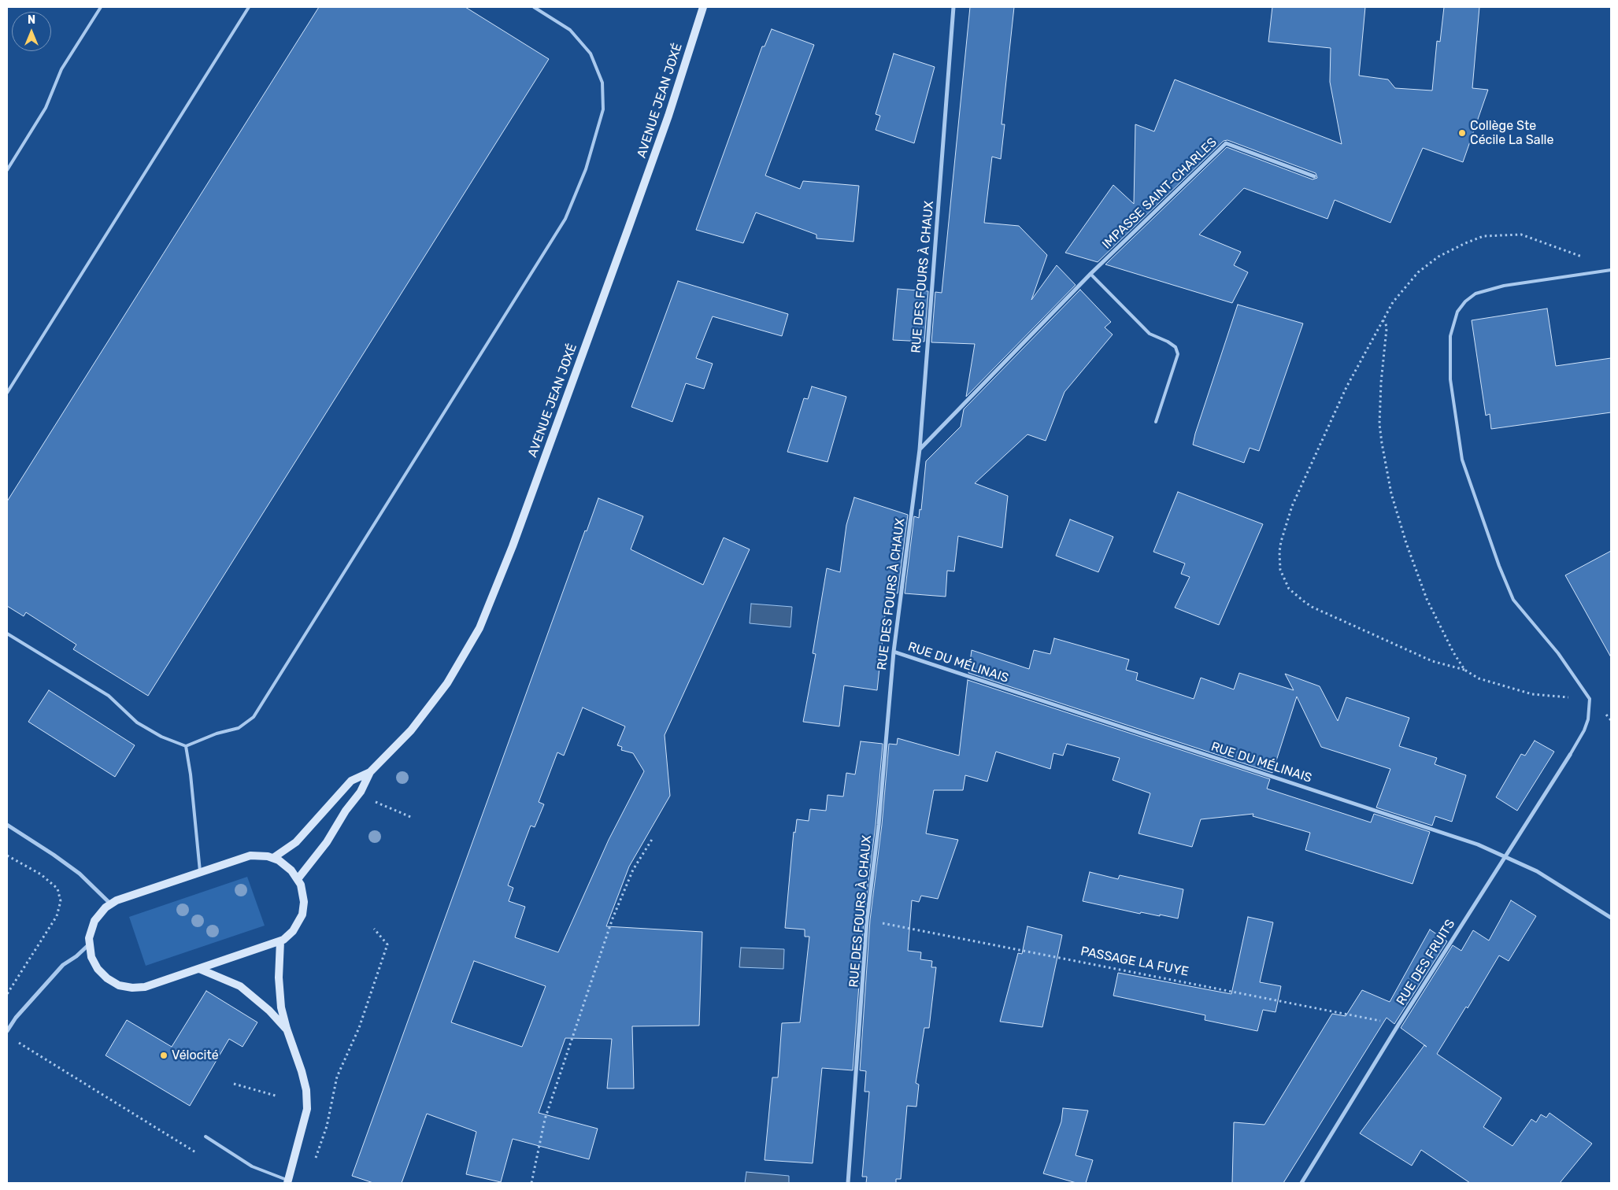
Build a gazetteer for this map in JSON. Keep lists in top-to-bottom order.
{
  "streets": {
    "main road": ["AVENUE JEAN JOXÉ"],
    "street": [
      "IMPASSE SAINT-CHARLES",
      "RUE DES FOURS À CHAUX",
      "RUE DU MÉLINAIS",
      "RUE DES FRUITS"
    ],
    "path": ["PASSAGE LA FUYE"]
  },
  "crossings": [
    ["IMPASSE SAINT-CHARLES", "RUE DES FOURS À CHAUX"],
    ["RUE DES FOURS À CHAUX", "RUE DU MÉLINAIS"],
    ["RUE DU MÉLINAIS", "RUE DES FRUITS"]
  ],
  "places": ["Collège Ste Cécile La Salle", "Vélocité"],
  "north": "top"
}
